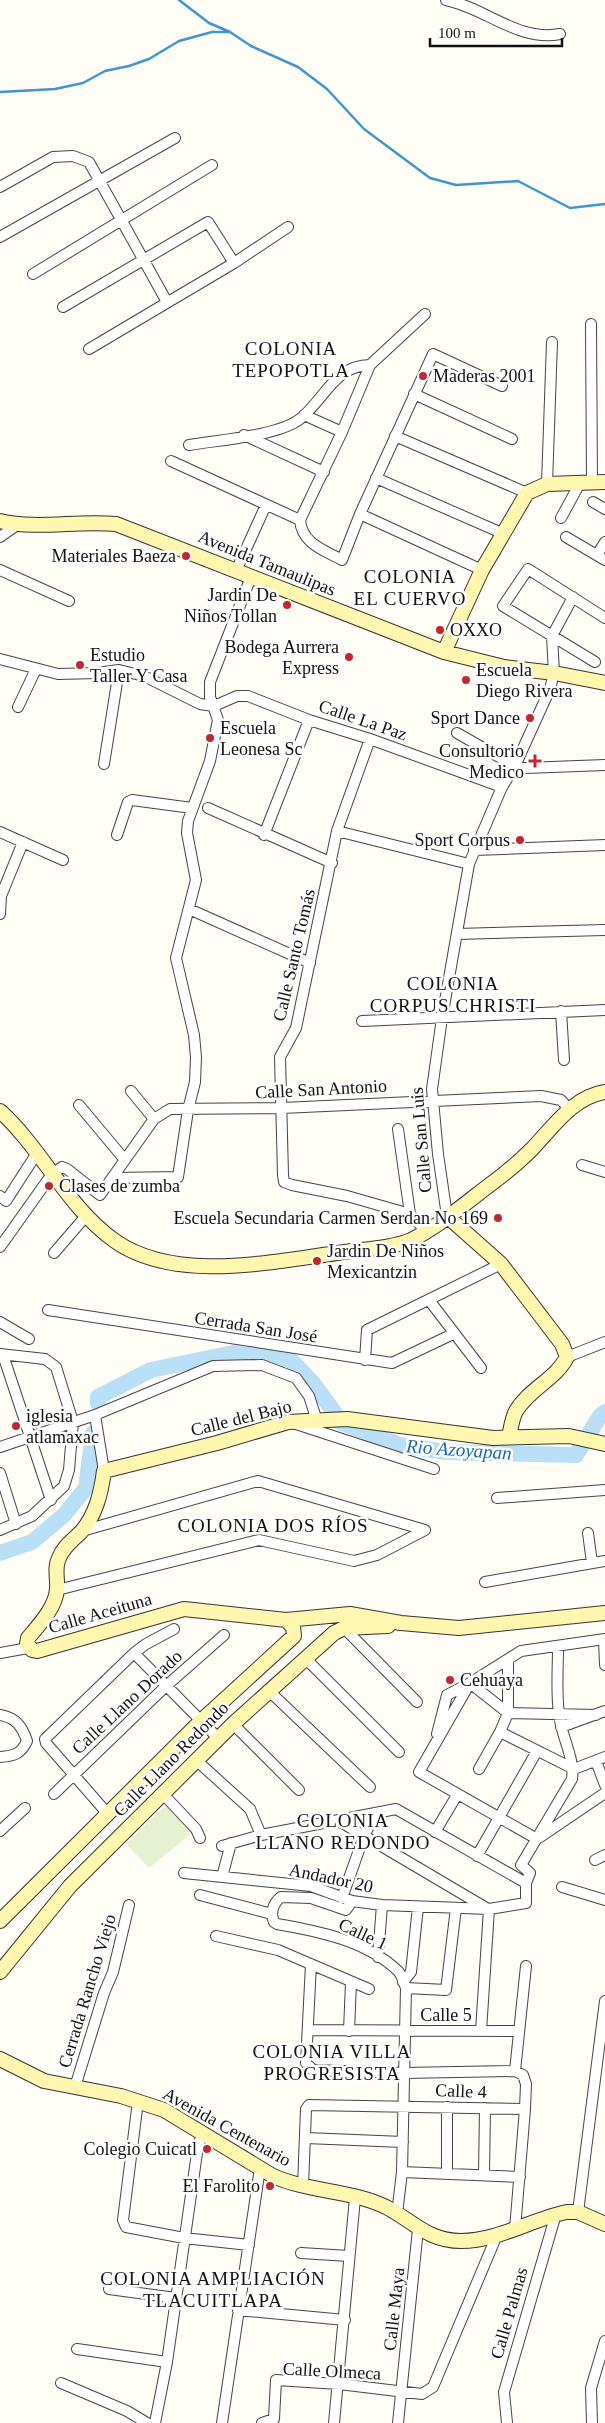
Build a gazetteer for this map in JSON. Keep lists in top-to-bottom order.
{
  "streets": {
    "street": [
      "Avenida Tamaulipas",
      "Calle La Paz",
      "Calle Santo Tomás",
      "Calle San Antonio",
      "Calle San Luis",
      "Cerrada San José",
      "Calle del Bajo",
      "Calle Aceituna",
      "Calle Llano Dorado",
      "Calle Llano Redondo",
      "Andador 20",
      "Calle 1",
      "Cerrada Rancho Viejo",
      "Calle 5",
      "Calle 4",
      "Avenida Centenario",
      "Calle Maya",
      "Calle Palmas",
      "Calle Olmeca"
    ]
  },
  "crossings": [
    ["Avenida Tamaulipas", "Calle San Luis"],
    ["Calle La Paz", "Calle Santo Tomás"],
    ["Calle La Paz", "Calle San Luis"],
    ["Calle Santo Tomás", "Calle San Antonio"],
    ["Calle San Antonio", "Calle San Luis"],
    ["Calle Aceituna", "Calle Llano Redondo"],
    ["Cerrada Rancho Viejo", "Avenida Centenario"],
    ["Calle 5", "Calle 4"],
    ["Avenida Centenario", "Calle Maya"],
    ["Avenida Centenario", "Calle Palmas"],
    ["Avenida Centenario", "Calle Olmeca"],
    ["Calle Maya", "Calle Olmeca"]
  ],
  "districts": [
    "COLONIA TEPOPOTLA",
    "COLONIA EL CUERVO",
    "COLONIA CORPUS CHRISTI",
    "COLONIA DOS RÍOS",
    "COLONIA LLANO REDONDO",
    "COLONIA VILLA PROGRESISTA",
    "COLONIA AMPLIACIÓN TLACUITLAPA"
  ],
  "water": ["Rio Azoyapan"],
  "places": {
    "other": [
      "Maderas 2001",
      "Materiales Baeza",
      "Jardin De Niños Tollan",
      "OXXO",
      "Bodega Aurrera Express",
      "Estudio Taller Y Casa",
      "Escuela Diego Rivera",
      "Sport Dance",
      "Escuela Leonesa Sc",
      "Sport Corpus",
      "Clases de zumba",
      "Escuela Secundaria Carmen Serdan No 169",
      "Jardin De Niños Mexicantzin",
      "iglesia atlamaxac",
      "Cehuaya",
      "Colegio Cuicatl",
      "El Farolito"
    ],
    "health": ["Consultorio Medico"]
  },
  "scale_bar": "100 m"
}
